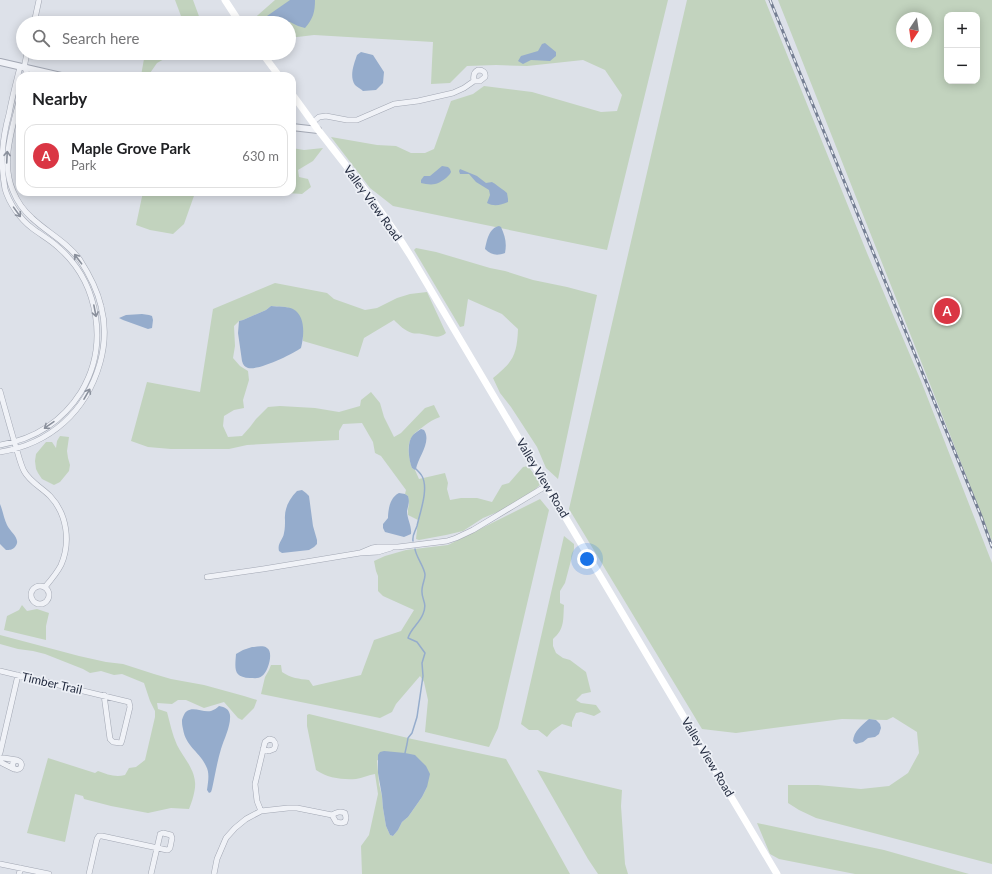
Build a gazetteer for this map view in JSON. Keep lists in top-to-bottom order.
{
  "streets": {
    "main road": ["Valley View Road"],
    "street": ["Timber Trail"]
  },
  "north": "bottom",
  "page": {
    "map_buttons": ["+", "−"],
    "search": "Search here",
    "heading": "Nearby",
    "list": [
      {
        "mark": "A",
        "name": "Maple Grove Park",
        "note": "Park",
        "value": "630 m"
      }
    ],
    "pins": "A"
  }
}
